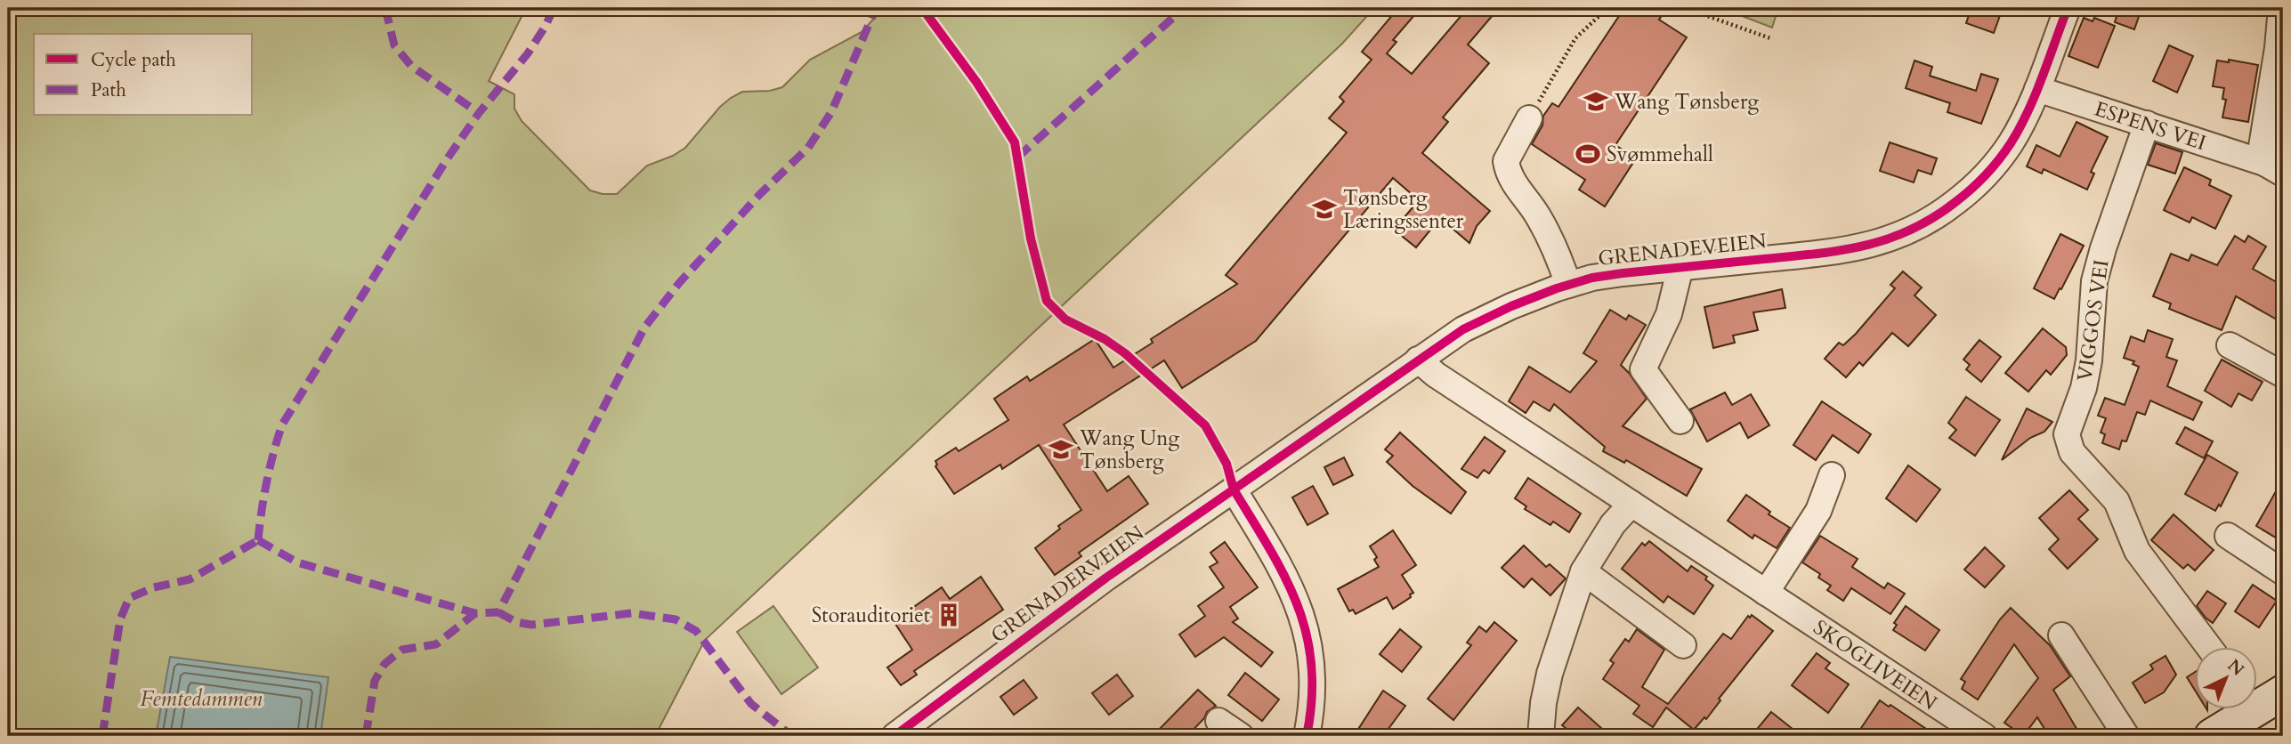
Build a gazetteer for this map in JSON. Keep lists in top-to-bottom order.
{
  "streets": {
    "street": [
      "ESPENS VEI",
      "GRENADEVEIEN",
      "VIGGOS VEI",
      "GRENADERVEIEN",
      "SKOGLIVEIEN"
    ]
  },
  "crossings": [
    ["ESPENS VEI", "GRENADEVEIEN"],
    ["ESPENS VEI", "VIGGOS VEI"],
    ["GRENADEVEIEN", "GRENADERVEIEN"],
    ["GRENADEVEIEN", "SKOGLIVEIEN"]
  ],
  "water": ["Femtedammen"],
  "places": {
    "school or university": ["Wang Tønsberg", "Tønsberg Læringssenter", "Wang Ung Tønsberg"],
    "sports": ["Svømmehall"],
    "building": ["Storauditoriet"]
  },
  "legend": ["Cycle path", "Path"],
  "north": "top right"
}
